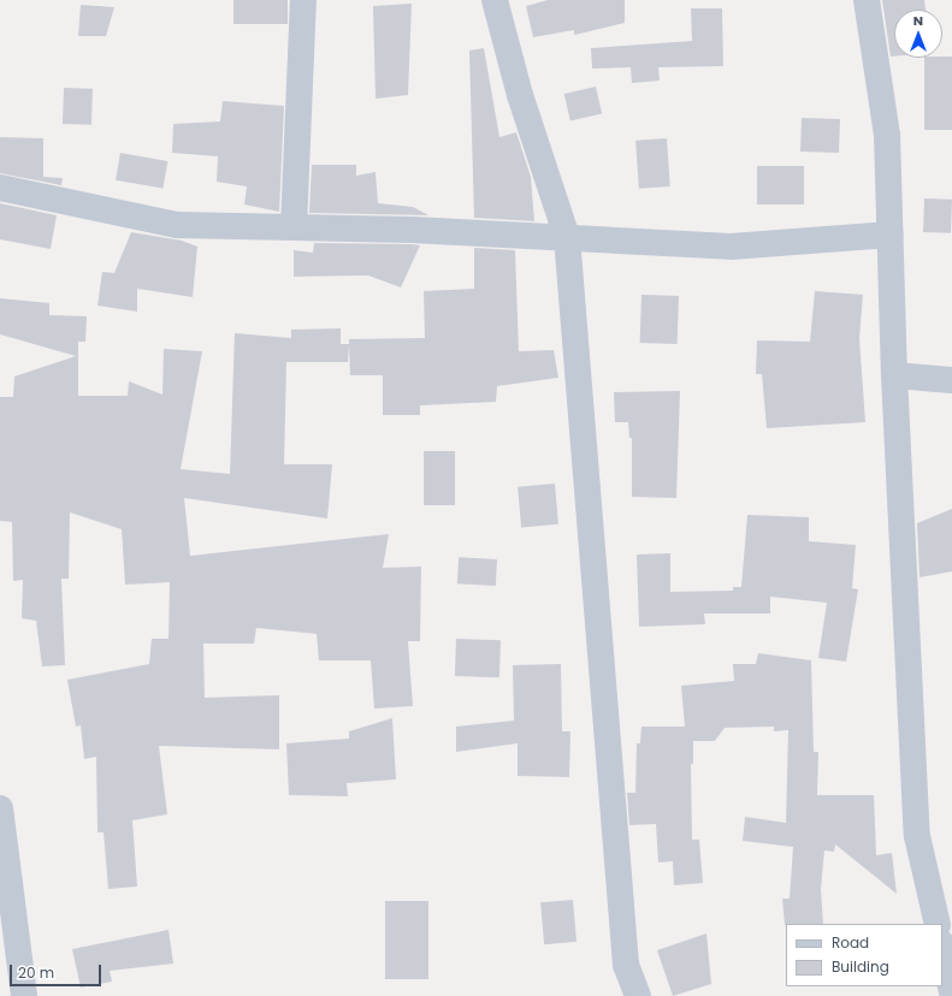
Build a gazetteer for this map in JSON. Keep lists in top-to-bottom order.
{
  "legend": ["Road", "Building"],
  "scale_bar": "20 m",
  "north": "top"
}
